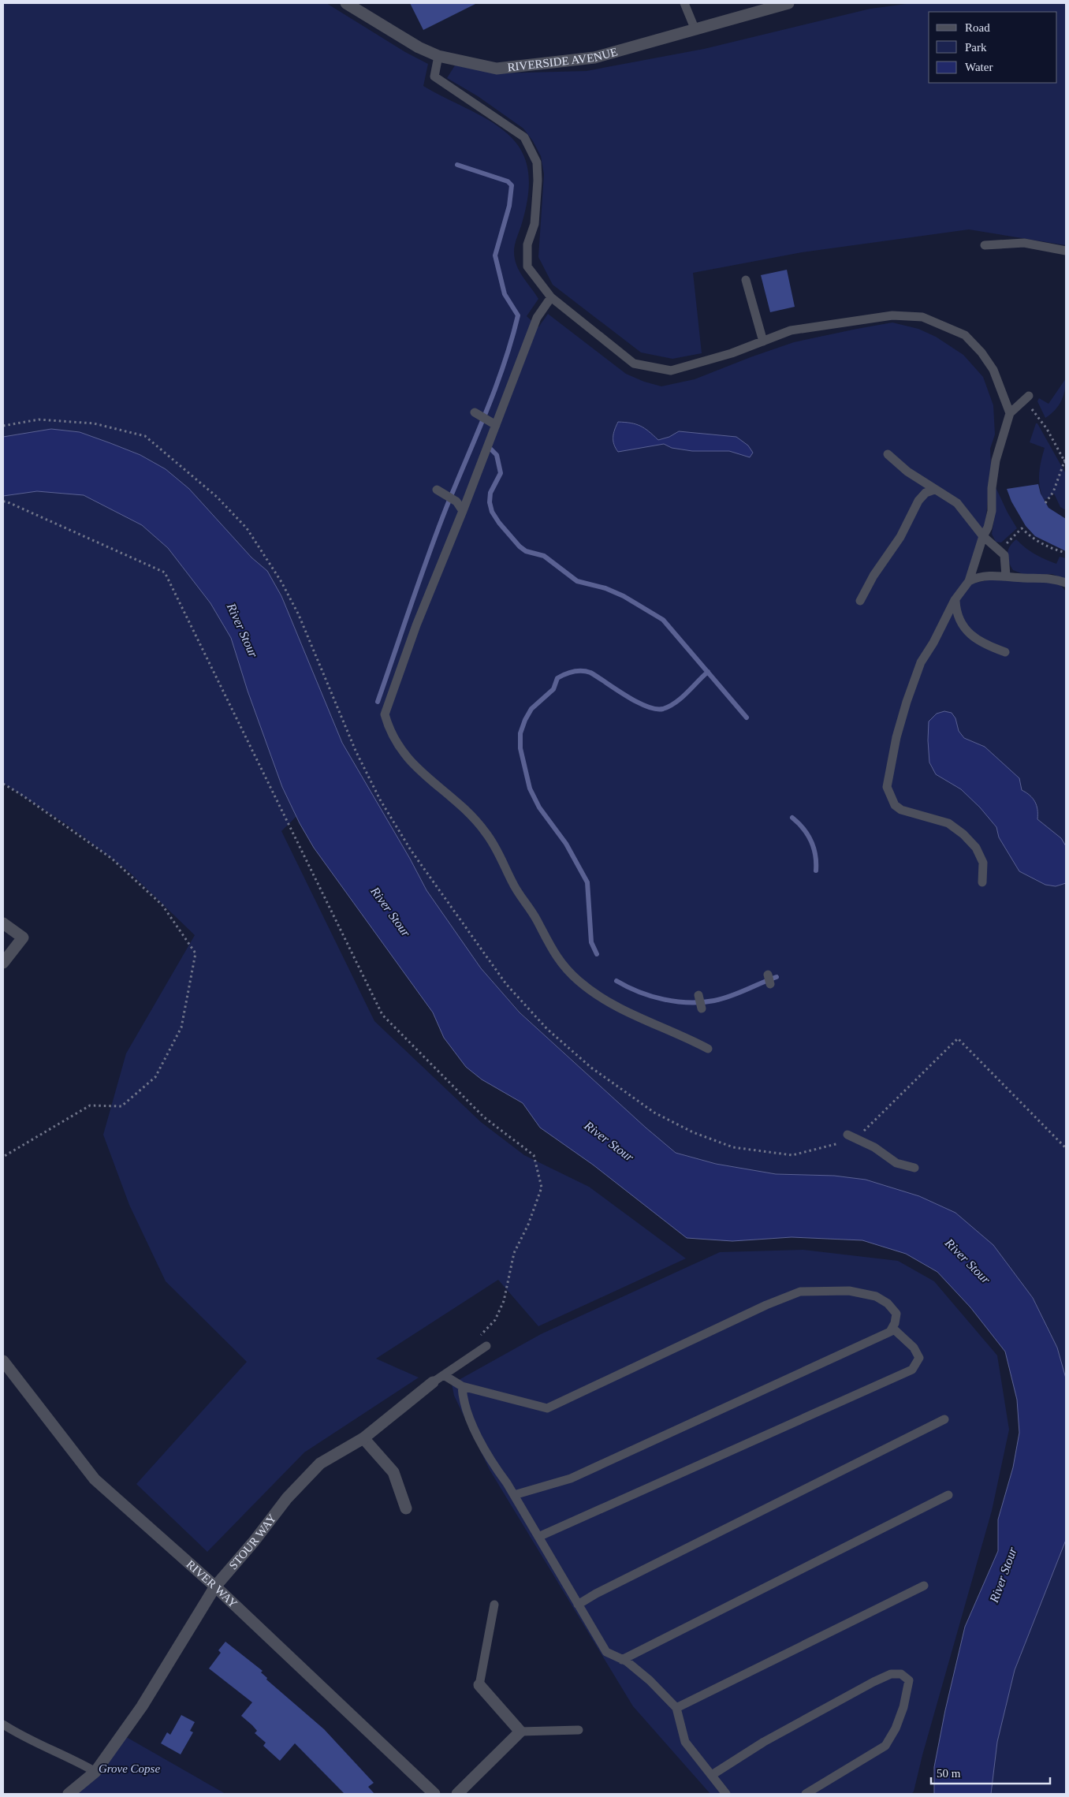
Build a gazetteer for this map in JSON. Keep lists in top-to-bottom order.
{
  "streets": {
    "street": ["RIVERSIDE AVENUE", "STOUR WAY", "RIVER WAY"]
  },
  "crossings": [
    ["STOUR WAY", "RIVER WAY"]
  ],
  "water": ["River Stour"],
  "parks": ["Grove Copse"],
  "legend": ["Road", "Park", "Water"],
  "scale_bar": "50 m"
}
